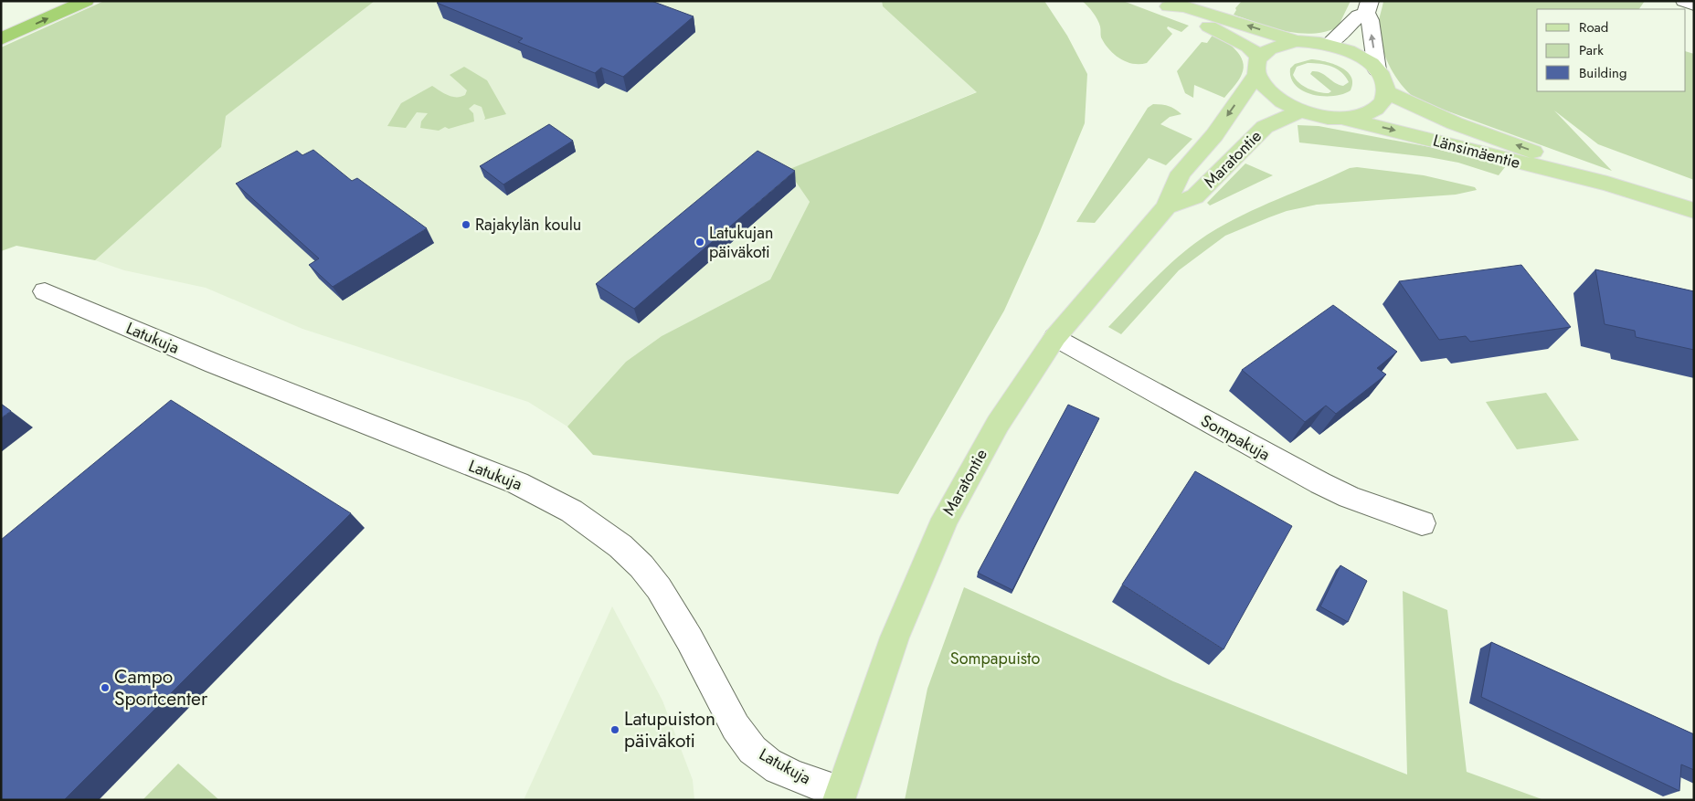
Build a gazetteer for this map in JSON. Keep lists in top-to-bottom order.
{
  "streets": {
    "main road": ["Länsimäentie", "Maratontie"],
    "street": ["Latukuja", "Sompakuja"]
  },
  "crossings": [
    ["Länsimäentie", "Maratontie"],
    ["Maratontie", "Latukuja"],
    ["Maratontie", "Sompakuja"]
  ],
  "parks": ["Sompapuisto"],
  "places": [
    "Rajakylän koulu",
    "Latukujan päiväkoti",
    "Campo Sportcenter",
    "Latupuiston päiväkoti"
  ],
  "legend": ["Road", "Park", "Building"]
}
